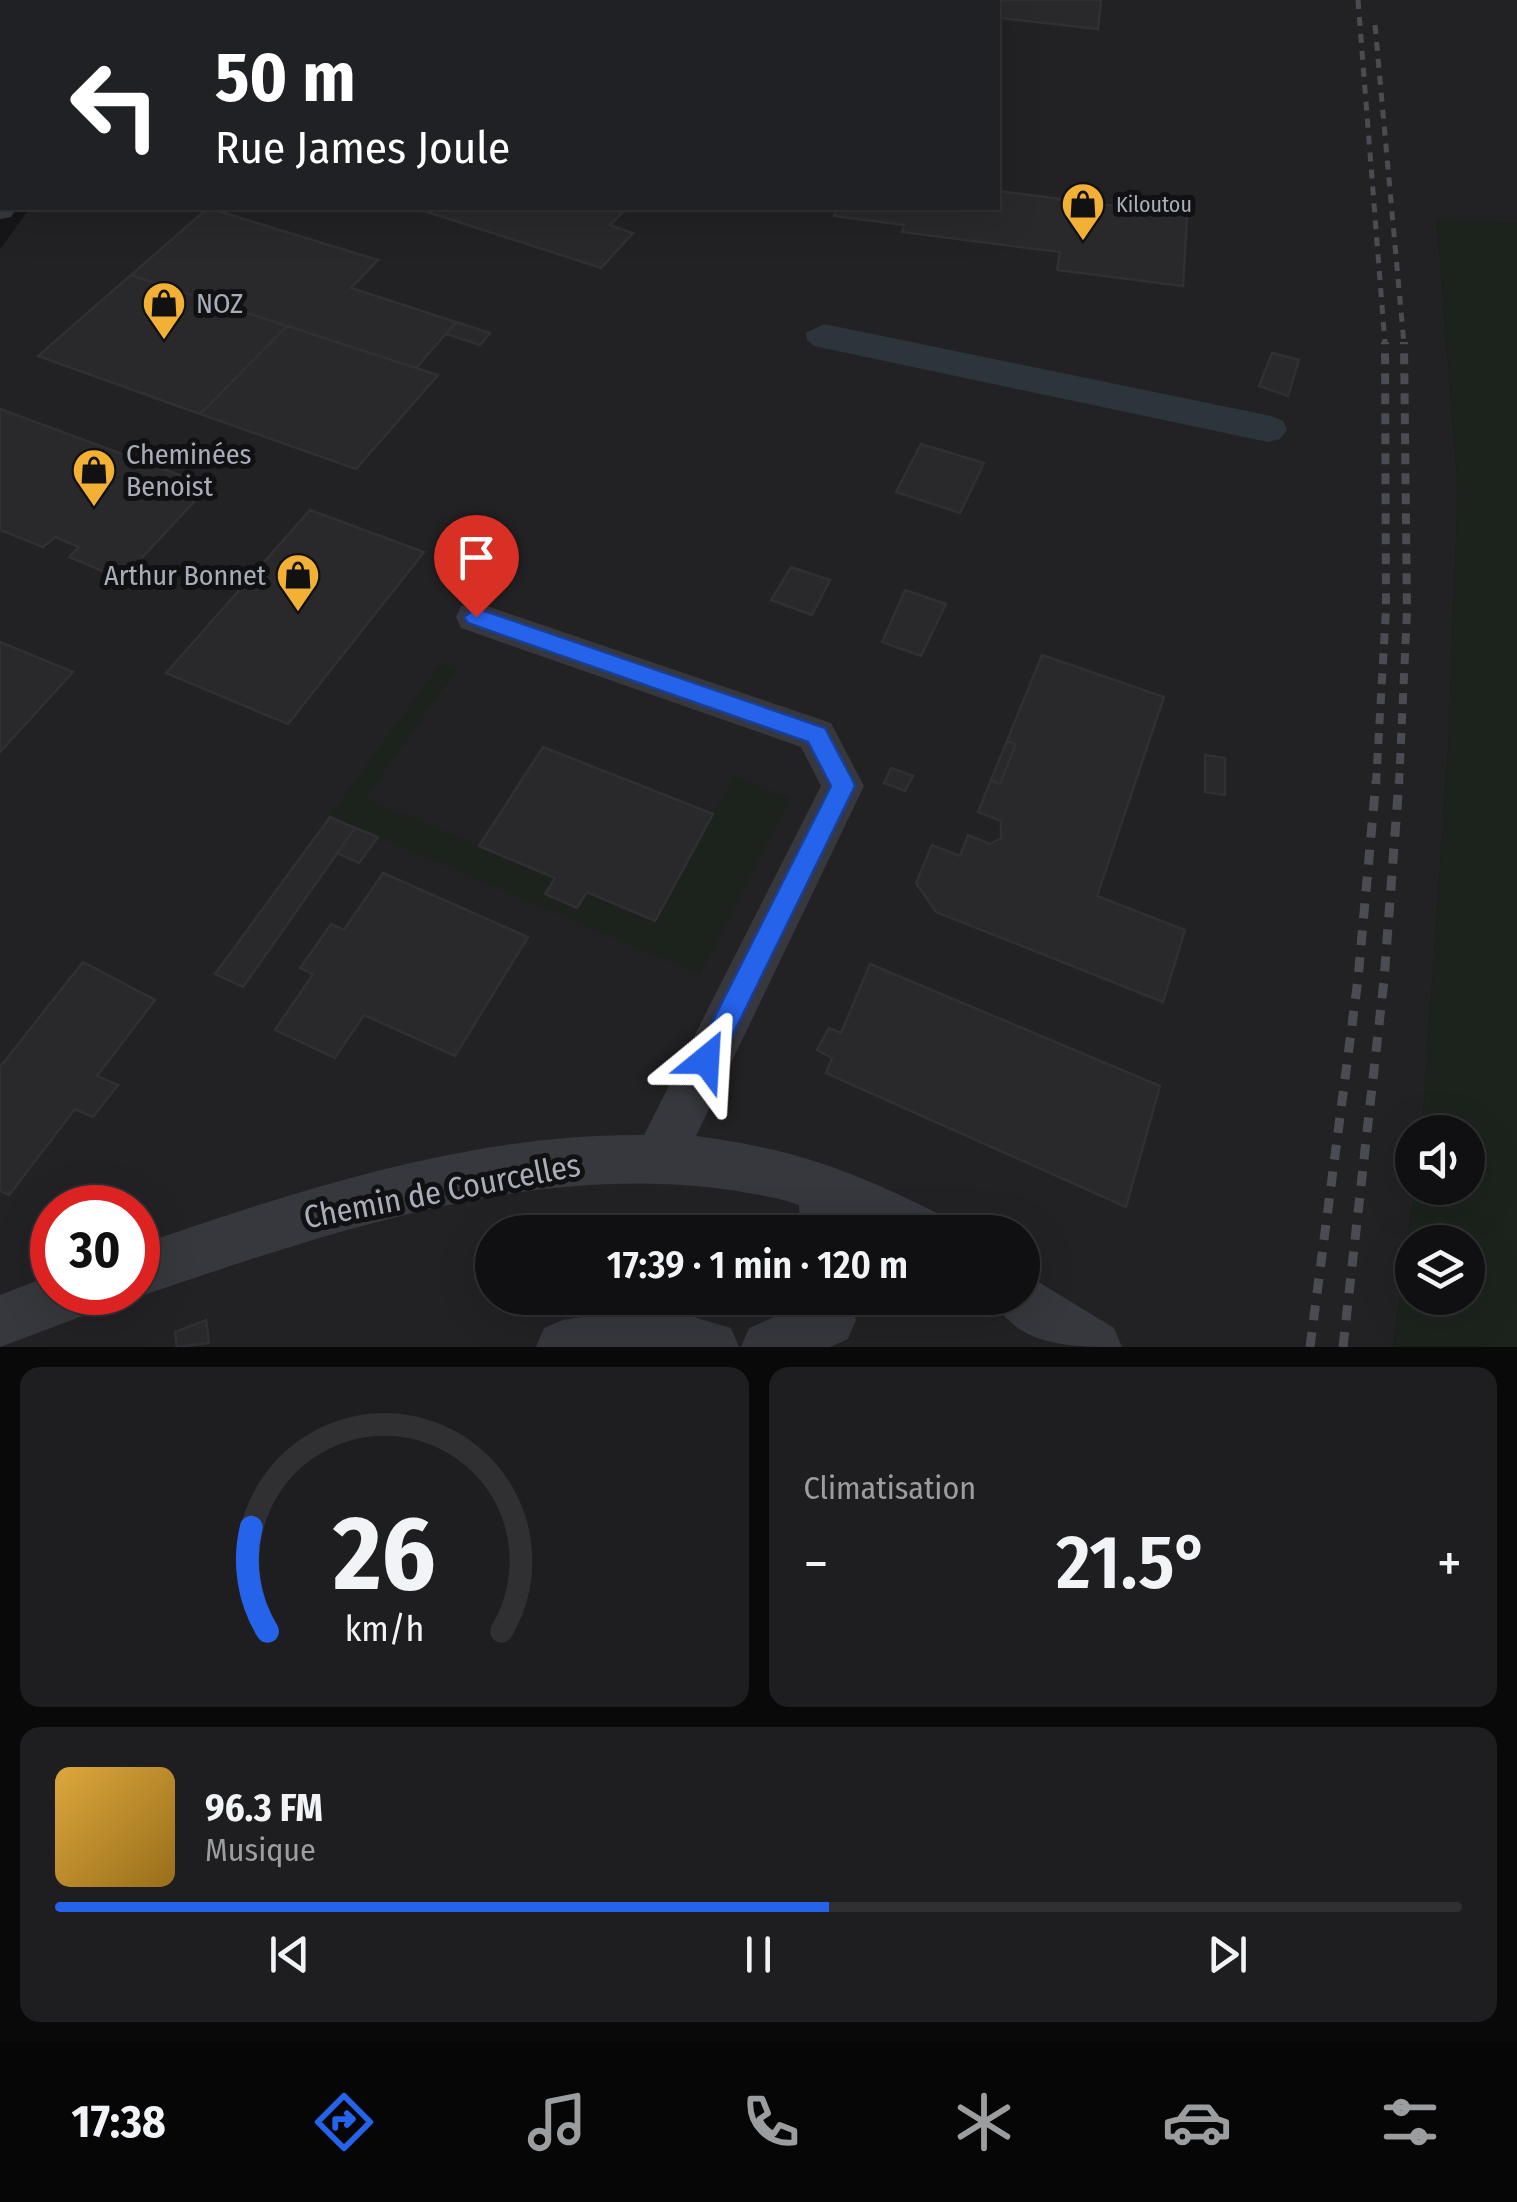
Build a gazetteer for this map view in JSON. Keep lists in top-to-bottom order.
{
  "streets": {
    "street": ["Chemin de Courcelles"]
  },
  "places": {
    "shop": [
      "Kiloutou",
      "NOZ",
      "Cheminées Benoist",
      "Arthur Bonnet"
    ]
  },
  "page": {
    "turn": ["50 m", "Rue James Joule"],
    "limit": "30",
    "trip": "17:39 · 1 min · 120 m",
    "tile": "Climatisation",
    "heat": ["−", "21.5°", "+"],
    "song": ["96.3 FM", "Musique"],
    "tabs": "17:38",
    "gauge": ["26", "km/h"]
  }
}
